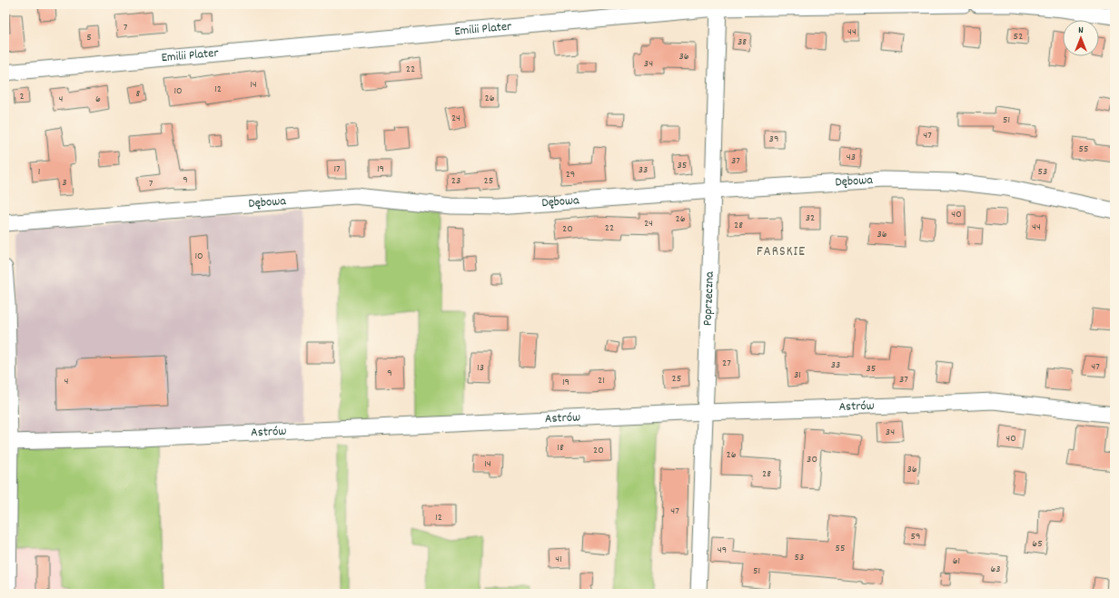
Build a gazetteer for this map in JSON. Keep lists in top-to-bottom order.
{
  "streets": {
    "street": [
      "Emilii Plater",
      "Dębowa",
      "Poprzeczna",
      "Astrów"
    ]
  },
  "crossings": [
    ["Emilii Plater", "Poprzeczna"],
    ["Dębowa", "Poprzeczna"],
    ["Poprzeczna", "Astrów"]
  ],
  "districts": ["FARSKIE"],
  "house_numbers": [
    "7",
    "44",
    "52",
    "5",
    "38",
    "36",
    "34",
    "22",
    "14",
    "12",
    "10",
    "8",
    "2",
    "26",
    "4",
    "6",
    "24",
    "51",
    "47",
    "39",
    "55",
    "43",
    "37",
    "35",
    "17",
    "19",
    "33",
    "1",
    "53",
    "29",
    "9",
    "23",
    "25",
    "3",
    "7",
    "40",
    "32",
    "26",
    "24",
    "28",
    "44",
    "22",
    "20",
    "36",
    "10",
    "27",
    "33",
    "47",
    "13",
    "35",
    "9",
    "31",
    "25",
    "37",
    "21",
    "4",
    "19",
    "34",
    "40",
    "18",
    "20",
    "26",
    "30",
    "14",
    "36",
    "28",
    "47",
    "12",
    "59",
    "65",
    "55",
    "49",
    "53",
    "41",
    "61",
    "63",
    "51"
  ],
  "north": "top"
}
